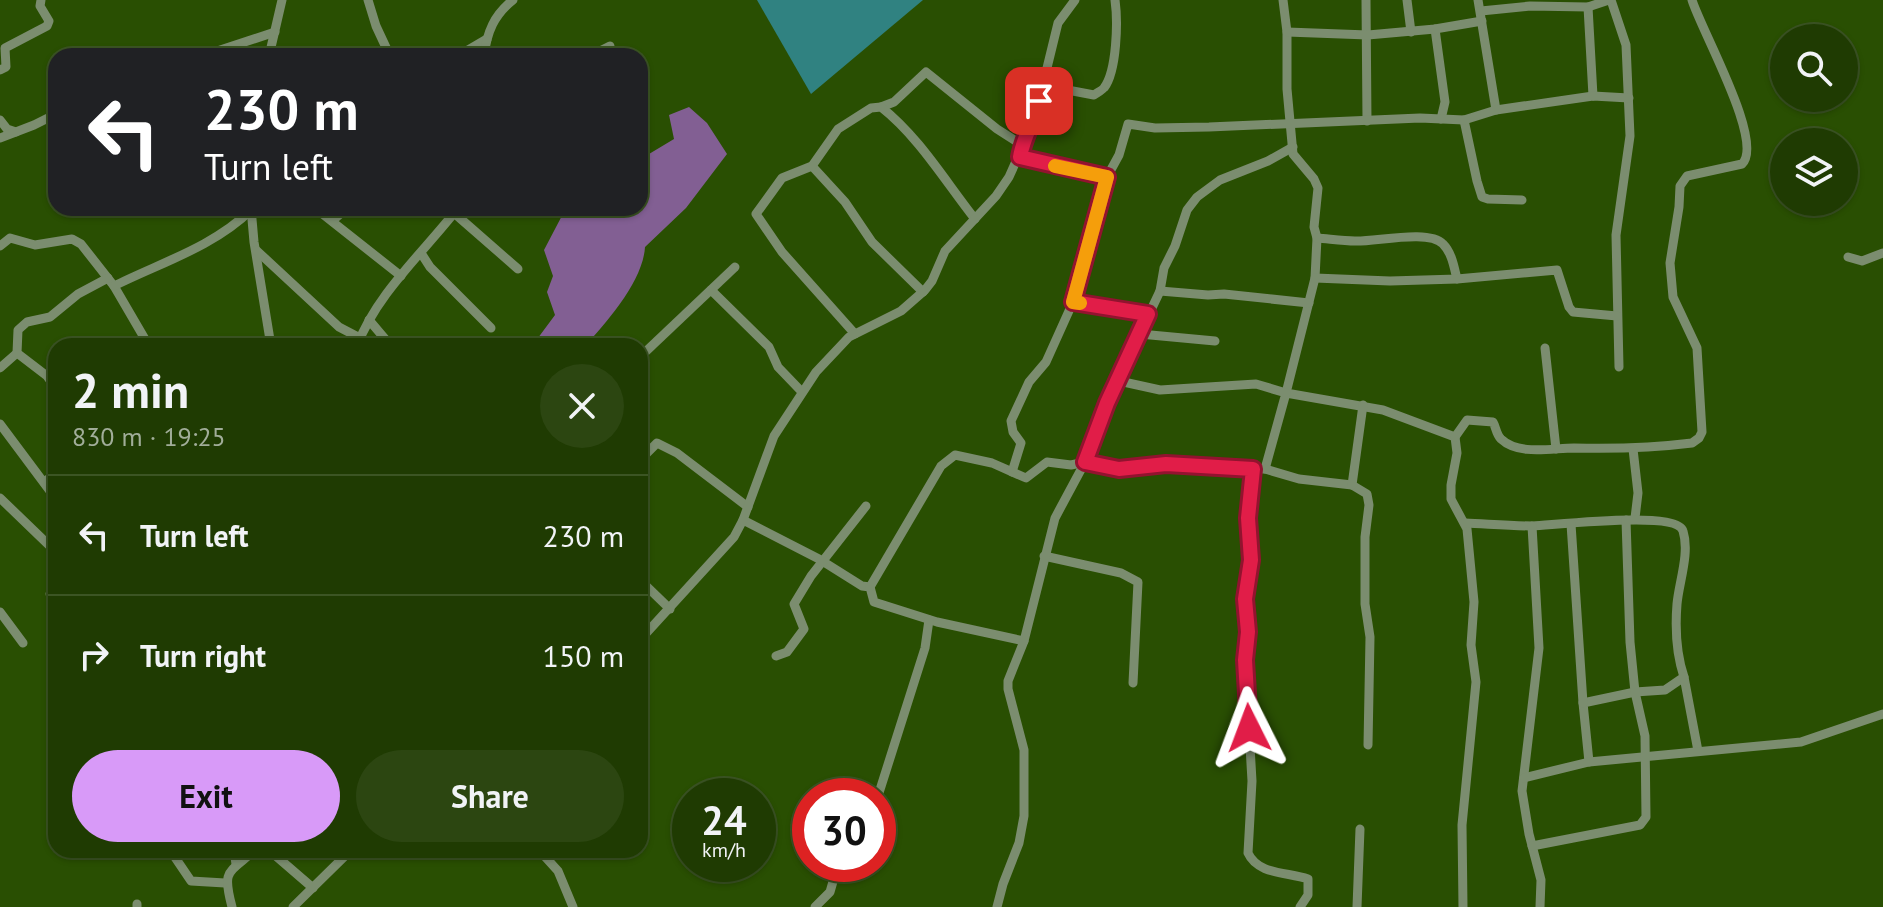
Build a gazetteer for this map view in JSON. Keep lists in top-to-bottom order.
{
  "page": {
    "turn": ["230 m", "Turn left"],
    "heading": ["2 min", "830 m · 19:25"],
    "list": [
      {
        "name": "Turn left",
        "value": "230 m"
      },
      {
        "name": "Turn right",
        "value": "150 m"
      }
    ],
    "buttons": ["Exit", "Share"],
    "speed": "24 km/h",
    "limit": "30"
  }
}
